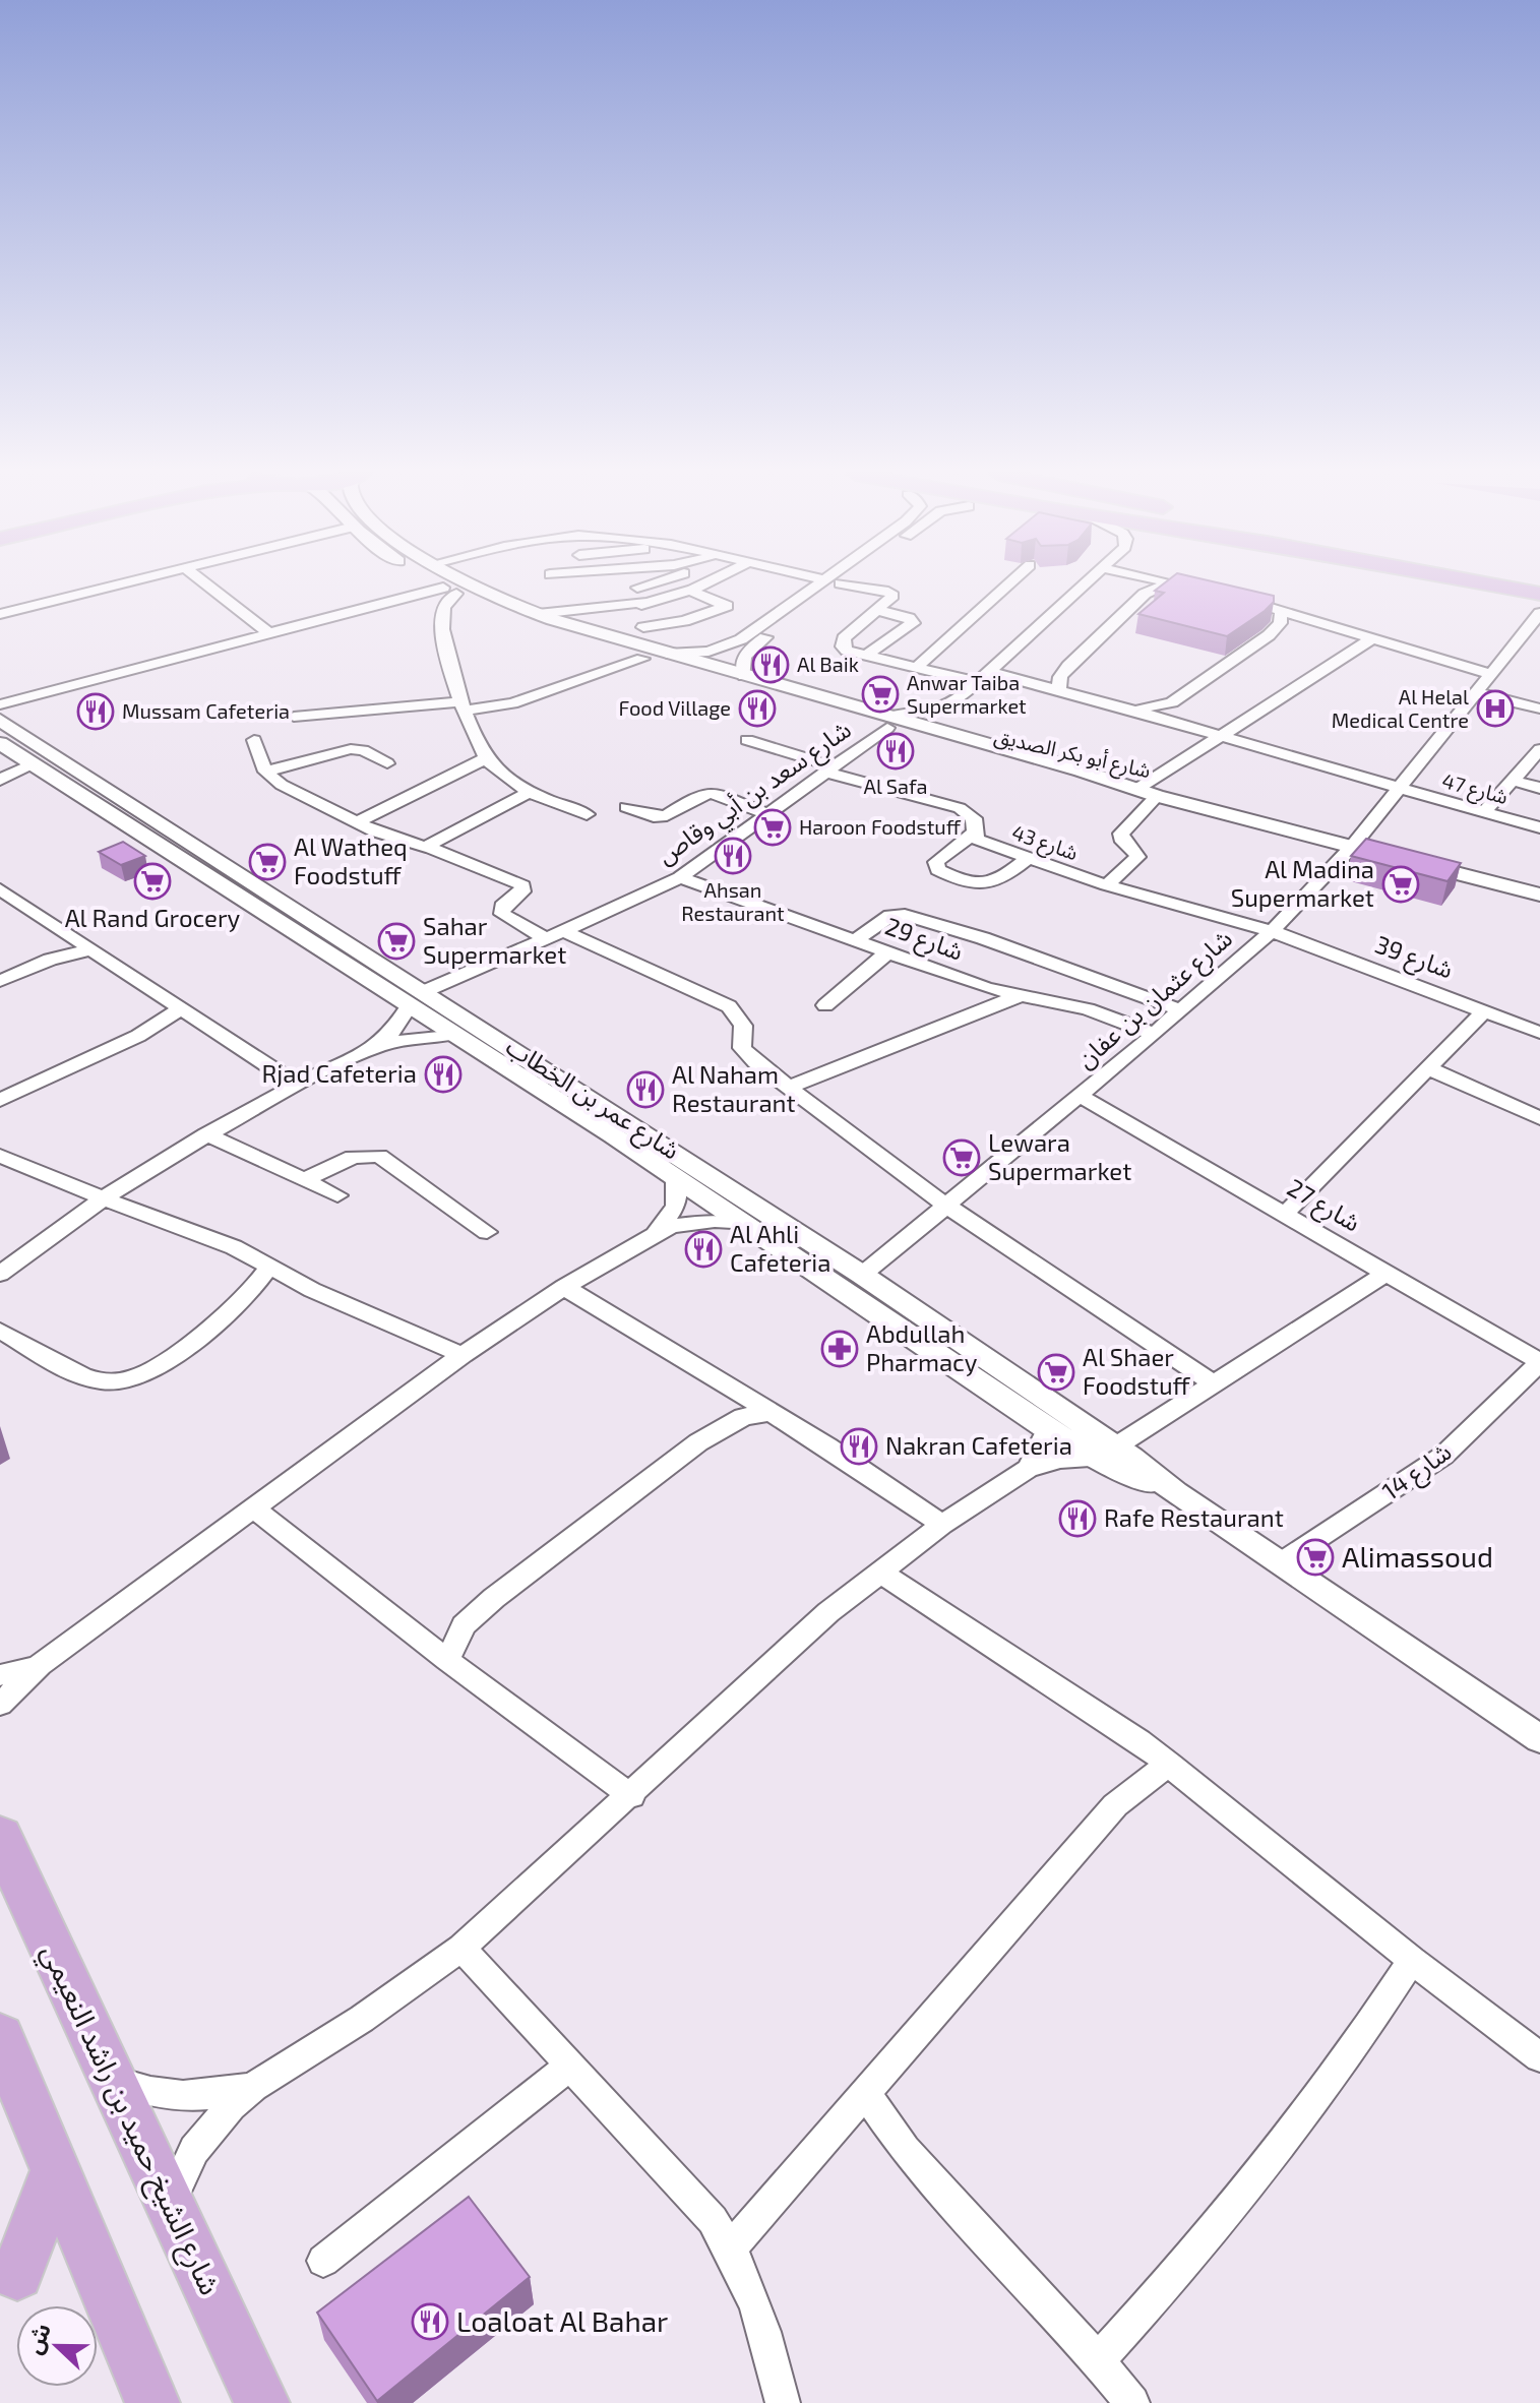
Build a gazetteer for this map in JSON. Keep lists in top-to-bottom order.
{
  "streets": {
    "main road": ["شارع الشيخ حميد بن راشد النعيمي"],
    "street": [
      "شارع أبو بكر الصديق",
      "شارع 47",
      "شارع سعد بن أبي وقاص",
      "شارع 43",
      "شارع 29",
      "شارع 39",
      "شارع عثمان بن عفان",
      "شارع عمر بن الخطاب",
      "شارع 27",
      "شارع 14"
    ]
  },
  "crossings": [
    ["شارع أبو بكر الصديق", "شارع سعد بن أبي وقاص"],
    ["شارع أبو بكر الصديق", "شارع عثمان بن عفان"],
    ["شارع 47", "شارع سعد بن أبي وقاص"],
    ["شارع 47", "شارع عثمان بن عفان"],
    ["شارع سعد بن أبي وقاص", "شارع 43"],
    ["شارع سعد بن أبي وقاص", "شارع 29"],
    ["شارع سعد بن أبي وقاص", "شارع عمر بن الخطاب"],
    ["شارع 43", "شارع 39"],
    ["شارع 43", "شارع عثمان بن عفان"],
    ["شارع 29", "شارع عثمان بن عفان"],
    ["شارع 39", "شارع عثمان بن عفان"],
    ["شارع عثمان بن عفان", "شارع عمر بن الخطاب"],
    ["شارع عثمان بن عفان", "شارع 27"],
    ["شارع عمر بن الخطاب", "شارع 14"],
    ["شارع 27", "شارع 14"]
  ],
  "places": {
    "restaurant": [
      "Al Baik",
      "Food Village",
      "Mussam Cafeteria",
      "Al Safa",
      "Ahsan Restaurant",
      "Rjad Cafeteria",
      "Al Naham Restaurant",
      "Al Ahli Cafeteria",
      "Nakran Cafeteria",
      "Rafe Restaurant",
      "Loaloat Al Bahar"
    ],
    "supermarket": [
      "Anwar Taiba Supermarket",
      "Haroon Foodstuff",
      "Al Watheq Foodstuff",
      "Al Rand Grocery",
      "Al Madina Supermarket",
      "Sahar Supermarket",
      "Lewara Supermarket",
      "Al Shaer Foodstuff",
      "Alimassoud"
    ],
    "hospital": ["Al Helal Medical Centre"],
    "pharmacy": ["Abdullah Pharmacy"]
  },
  "north": "left"
}
